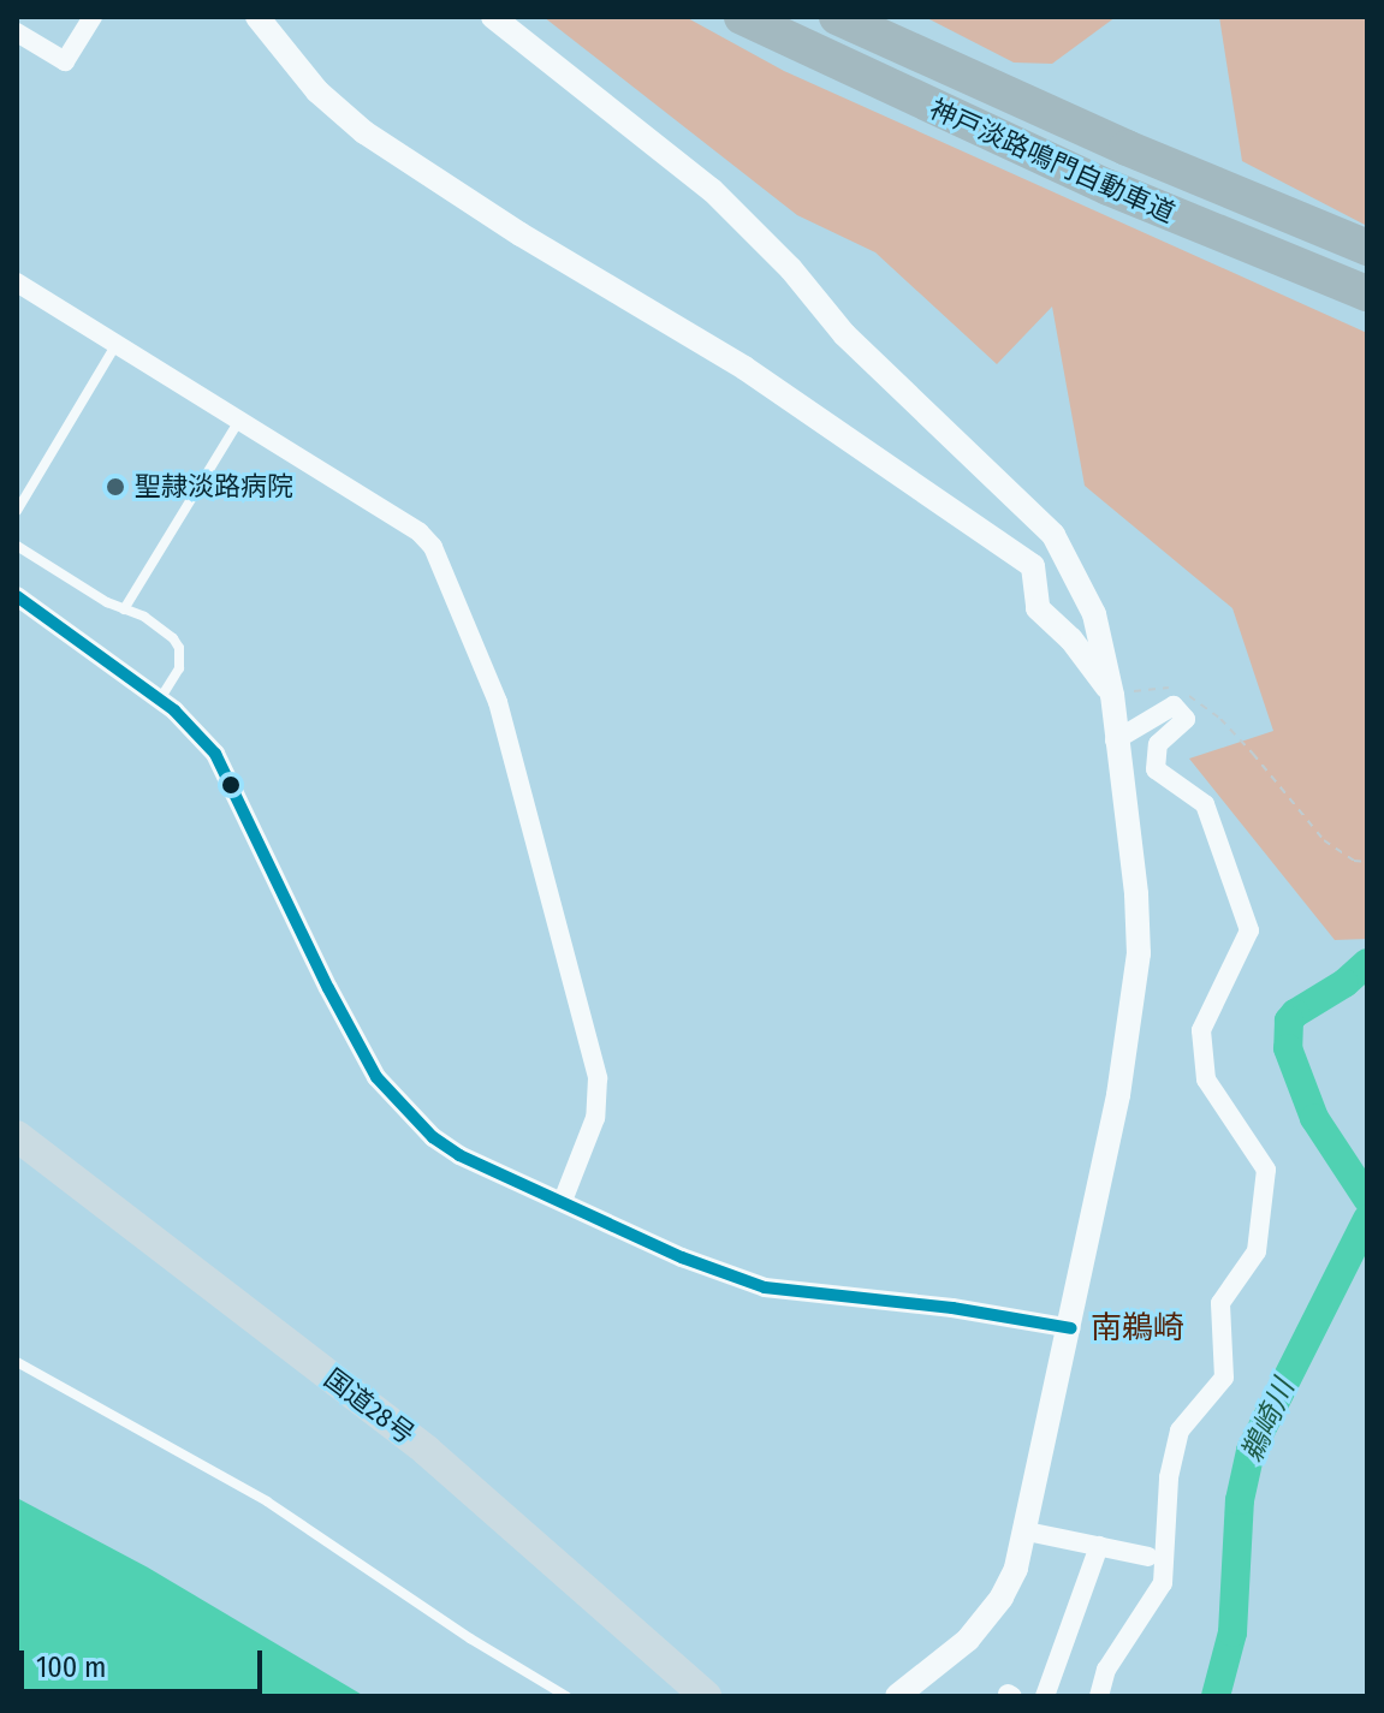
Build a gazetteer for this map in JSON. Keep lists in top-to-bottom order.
{
  "streets": {
    "highway": ["神戸淡路鳴門自動車道", "国道28号"]
  },
  "districts": ["南鵜崎"],
  "water": ["鵜崎川"],
  "places": ["聖隷淡路病院"],
  "scale_bar": "100 m"
}
